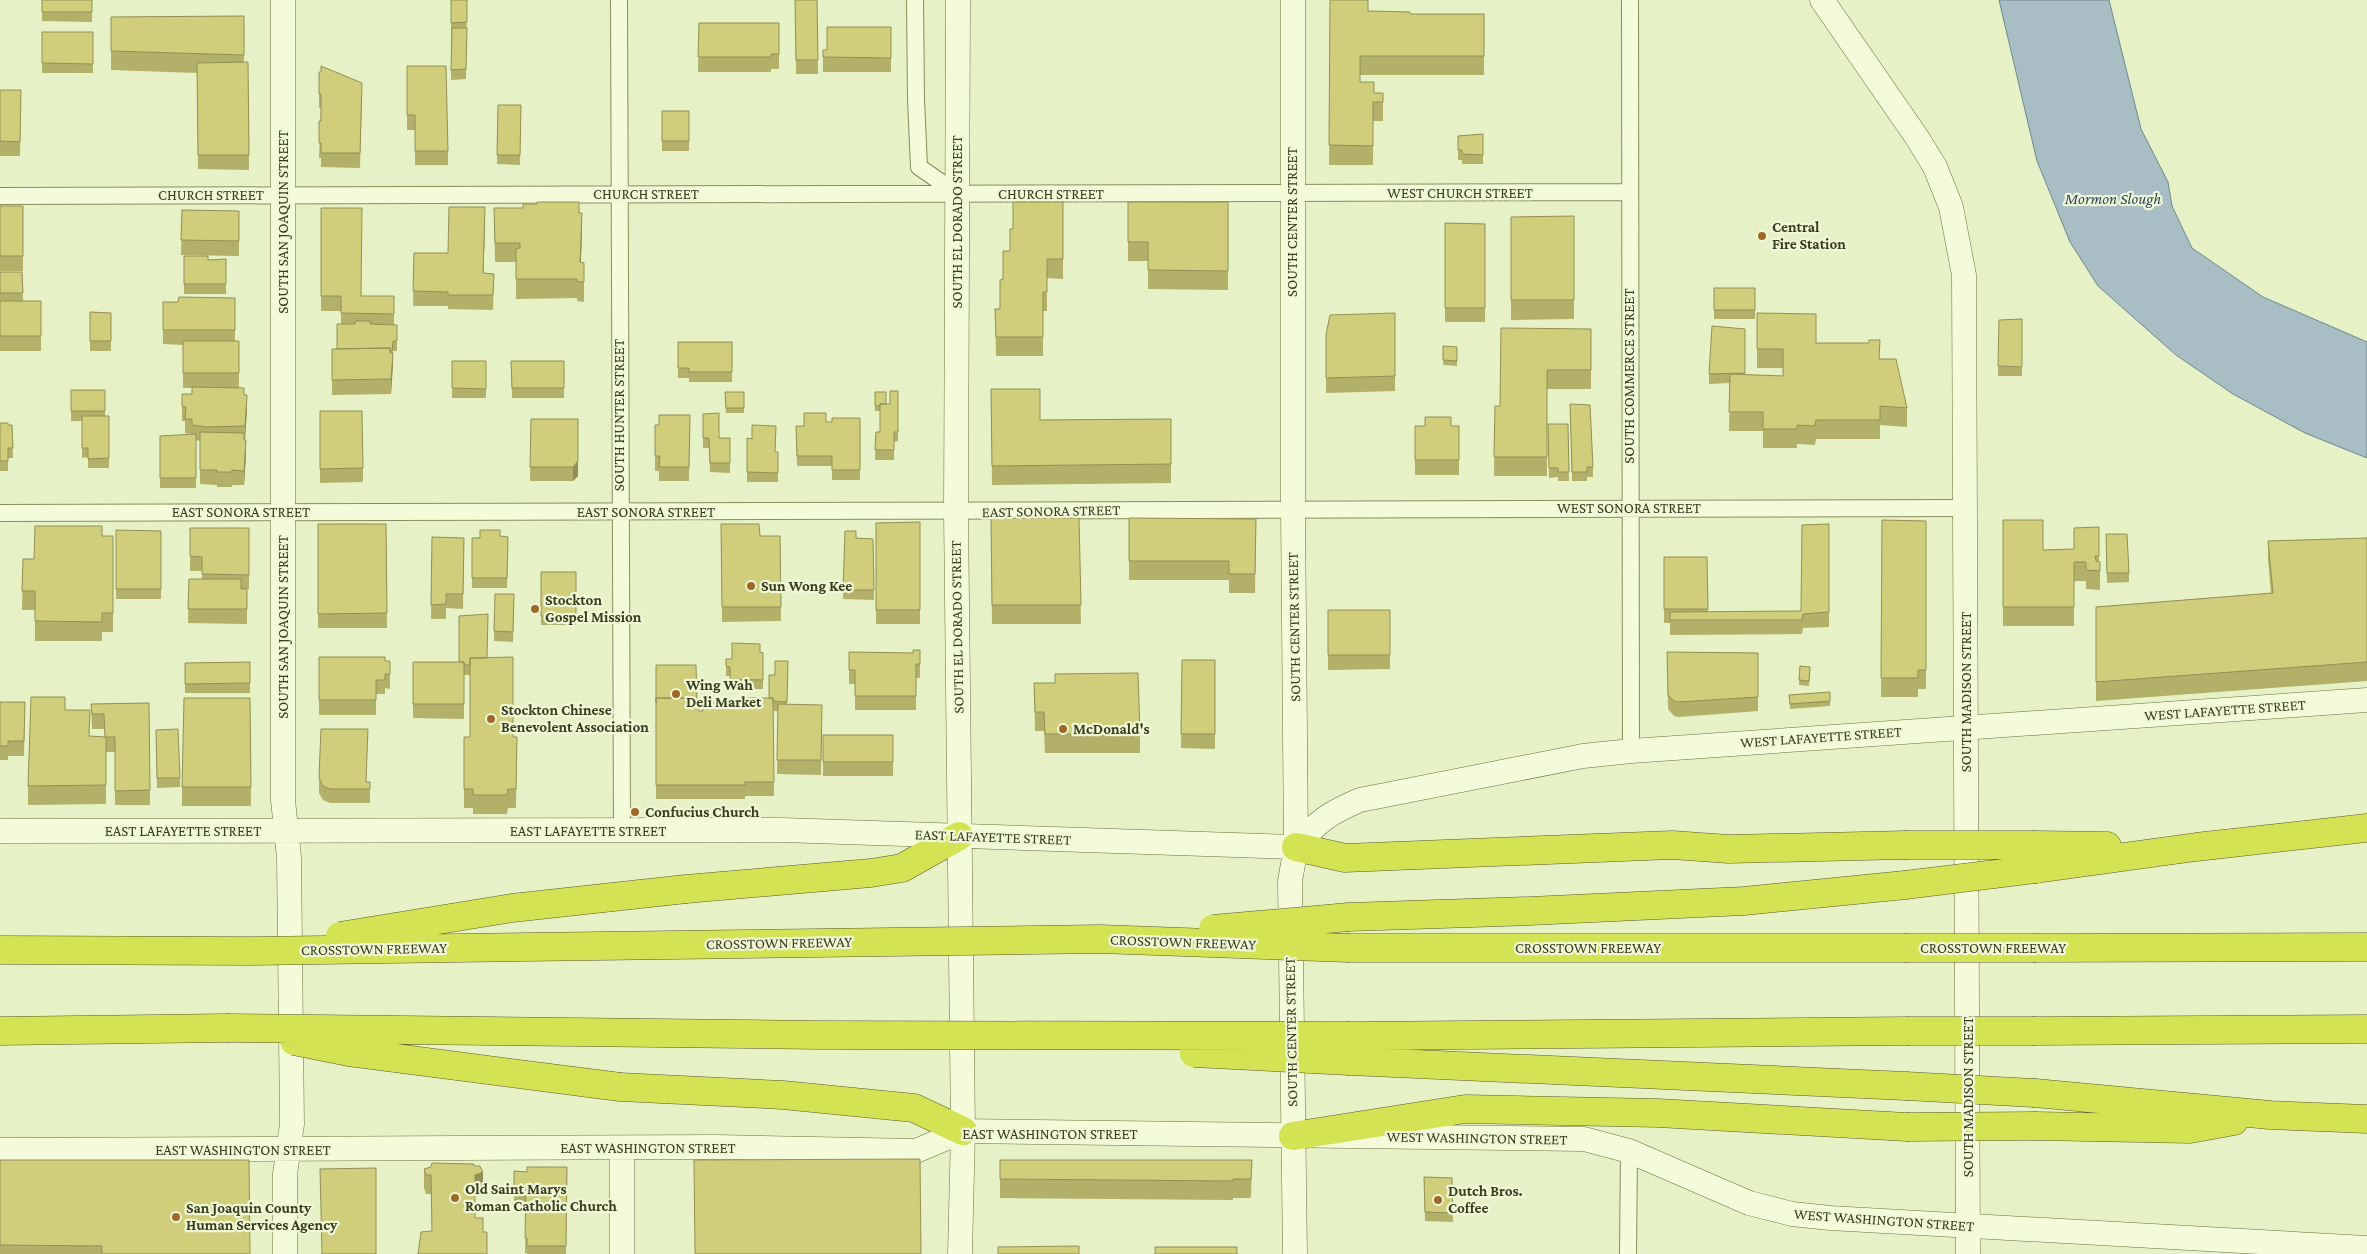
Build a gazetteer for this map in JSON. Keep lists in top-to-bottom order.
{
  "streets": {
    "highway": ["CROSSTOWN FREEWAY"],
    "main road": [
      "SOUTH SAN JOAQUIN STREET",
      "SOUTH EL DORADO STREET",
      "SOUTH CENTER STREET",
      "SOUTH MADISON STREET",
      "WEST LAFAYETTE STREET",
      "EAST LAFAYETTE STREET",
      "EAST WASHINGTON STREET",
      "WEST WASHINGTON STREET"
    ],
    "street": [
      "WEST CHURCH STREET",
      "CHURCH STREET",
      "SOUTH COMMERCE STREET",
      "SOUTH HUNTER STREET",
      "WEST SONORA STREET",
      "EAST SONORA STREET"
    ]
  },
  "crossings": [
    ["WEST CHURCH STREET", "CHURCH STREET"],
    ["WEST CHURCH STREET", "SOUTH CENTER STREET"],
    ["WEST CHURCH STREET", "SOUTH COMMERCE STREET"],
    ["CHURCH STREET", "SOUTH SAN JOAQUIN STREET"],
    ["CHURCH STREET", "SOUTH EL DORADO STREET"],
    ["CHURCH STREET", "SOUTH CENTER STREET"],
    ["CHURCH STREET", "SOUTH HUNTER STREET"],
    ["SOUTH SAN JOAQUIN STREET", "EAST SONORA STREET"],
    ["SOUTH SAN JOAQUIN STREET", "EAST LAFAYETTE STREET"],
    ["SOUTH SAN JOAQUIN STREET", "EAST WASHINGTON STREET"],
    ["SOUTH EL DORADO STREET", "EAST SONORA STREET"],
    ["SOUTH EL DORADO STREET", "EAST LAFAYETTE STREET"],
    ["SOUTH EL DORADO STREET", "EAST WASHINGTON STREET"],
    ["SOUTH CENTER STREET", "WEST SONORA STREET"],
    ["SOUTH CENTER STREET", "EAST SONORA STREET"],
    ["SOUTH CENTER STREET", "WEST LAFAYETTE STREET"],
    ["SOUTH CENTER STREET", "EAST LAFAYETTE STREET"],
    ["SOUTH CENTER STREET", "EAST WASHINGTON STREET"],
    ["SOUTH CENTER STREET", "WEST WASHINGTON STREET"],
    ["SOUTH COMMERCE STREET", "WEST SONORA STREET"],
    ["SOUTH COMMERCE STREET", "WEST LAFAYETTE STREET"],
    ["SOUTH HUNTER STREET", "EAST SONORA STREET"],
    ["SOUTH HUNTER STREET", "EAST LAFAYETTE STREET"],
    ["WEST SONORA STREET", "EAST SONORA STREET"],
    ["WEST SONORA STREET", "SOUTH MADISON STREET"],
    ["SOUTH MADISON STREET", "WEST LAFAYETTE STREET"],
    ["SOUTH MADISON STREET", "WEST WASHINGTON STREET"],
    ["WEST LAFAYETTE STREET", "EAST LAFAYETTE STREET"],
    ["EAST WASHINGTON STREET", "WEST WASHINGTON STREET"]
  ],
  "water": ["Mormon Slough"],
  "places": [
    "Central Fire Station",
    "Sun Wong Kee",
    "Stockton Gospel Mission",
    "Wing Wah Deli Market",
    "Stockton Chinese Benevolent Association",
    "McDonald's",
    "Confucius Church",
    "Old Saint Marys Roman Catholic Church",
    "Dutch Bros. Coffee",
    "San Joaquin County Human Services Agency"
  ]
}
